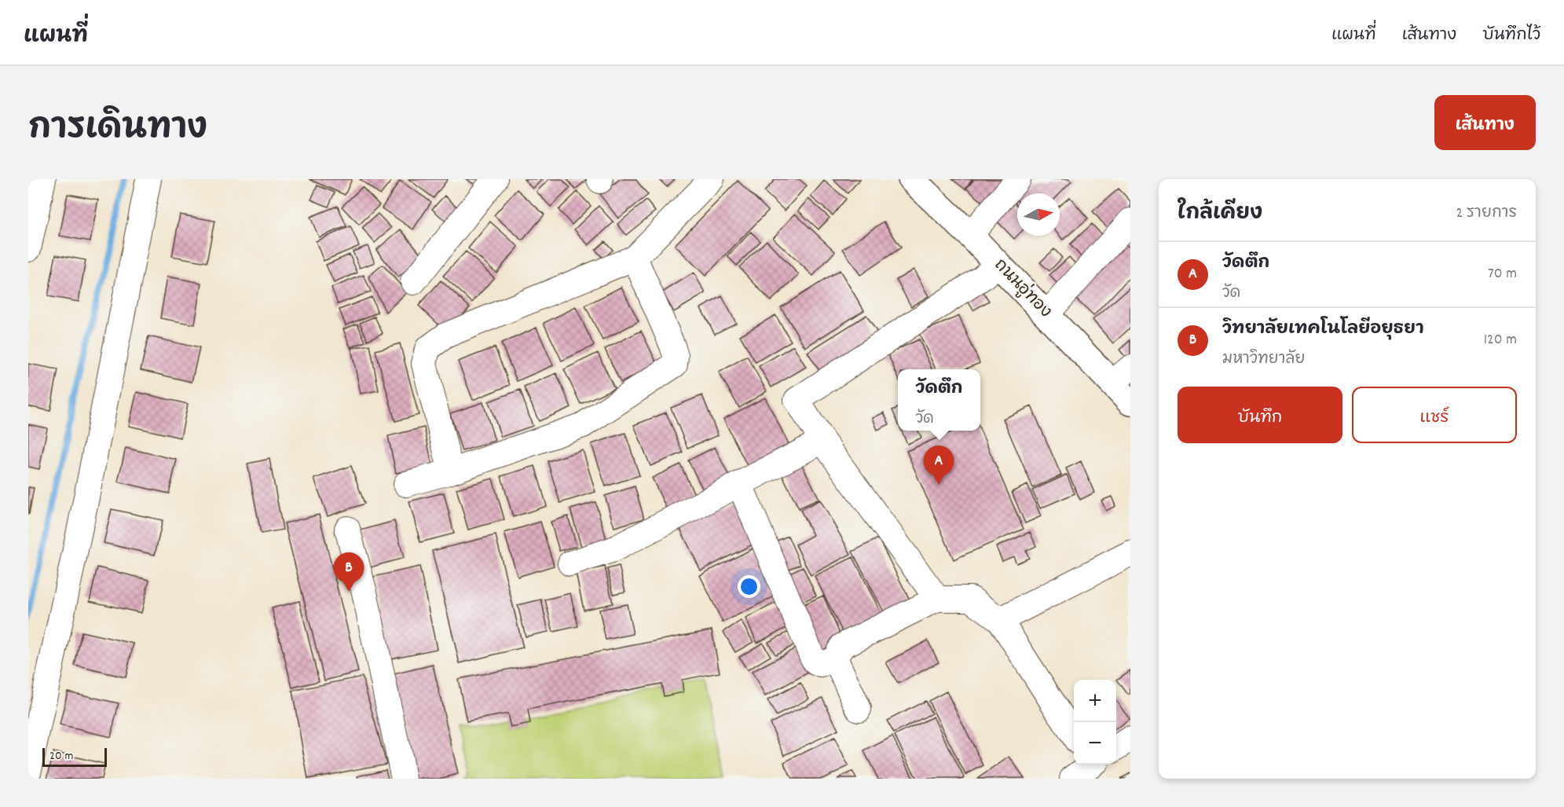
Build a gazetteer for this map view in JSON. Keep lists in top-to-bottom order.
{
  "streets": {
    "main road": ["ถนนอู่ทอง"]
  },
  "scale_bar": "20 m",
  "north": "right",
  "page": {
    "header": "แผนที่",
    "nav": ["แผนที่", "เส้นทาง", "บันทึกไว้"],
    "title": "การเดินทาง",
    "buttons": [
      "เส้นทาง",
      ["บันทึก", "แชร์"]
    ],
    "heading": ["ใกล้เคียง", "2 รายการ"],
    "list": [
      {
        "mark": "A",
        "name": "วัดตึก",
        "note": "วัด",
        "value": "70 m"
      },
      {
        "mark": "B",
        "name": "วิทยาลัยเทคโนโลยีอยุธยา",
        "note": "มหาวิทยาลัย",
        "value": "120 m"
      }
    ],
    "popup": ["วัดตึก", "วัด"],
    "pins": ["A", "B"],
    "map_buttons": ["+", "−"],
    "scale": "20 m"
  }
}
